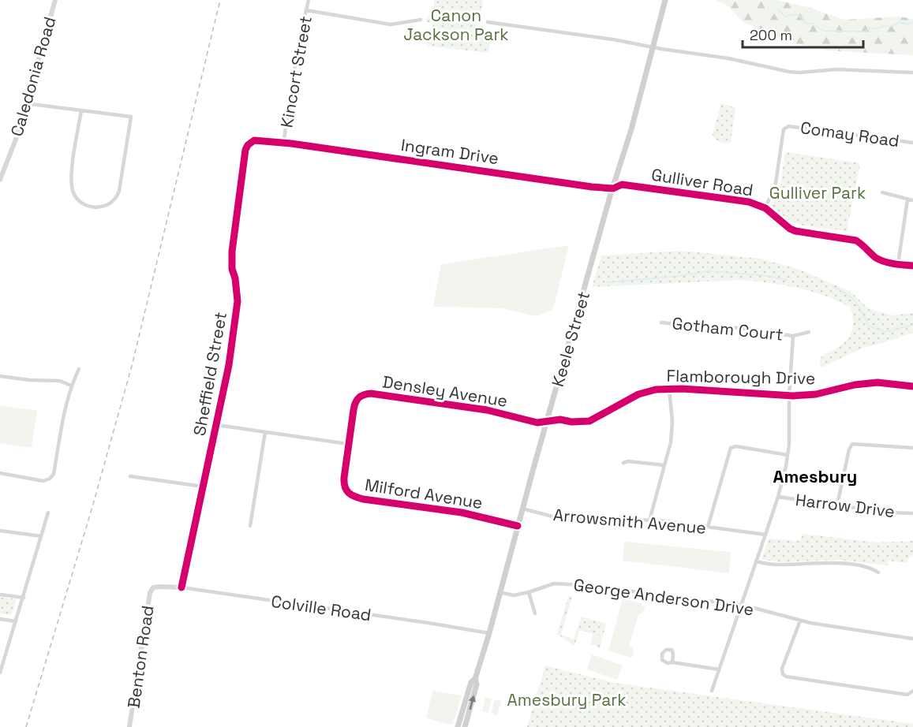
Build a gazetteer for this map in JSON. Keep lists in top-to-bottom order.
{
  "streets": {
    "main road": ["Keele Street"],
    "street": [
      "Kincort Street",
      "Caledonia Road",
      "Comay Road",
      "Ingram Drive",
      "Gulliver Road",
      "Gotham Court",
      "Sheffield Street",
      "Flamborough Drive",
      "Densley Avenue",
      "Milford Avenue",
      "Harrow Drive",
      "Arrowsmith Avenue",
      "George Anderson Drive",
      "Colville Road",
      "Benton Road"
    ]
  },
  "crossings": [
    ["Kincort Street", "Ingram Drive"],
    ["Kincort Street", "Sheffield Street"],
    ["Comay Road", "Gulliver Road"],
    ["Ingram Drive", "Gulliver Road"],
    ["Ingram Drive", "Keele Street"],
    ["Ingram Drive", "Sheffield Street"],
    ["Gulliver Road", "Keele Street"],
    ["Keele Street", "Flamborough Drive"],
    ["Keele Street", "Densley Avenue"],
    ["Keele Street", "Milford Avenue"],
    ["Keele Street", "Arrowsmith Avenue"],
    ["Keele Street", "George Anderson Drive"],
    ["Keele Street", "Colville Road"],
    ["Sheffield Street", "Colville Road"],
    ["Flamborough Drive", "Densley Avenue"],
    ["Densley Avenue", "Milford Avenue"],
    ["Colville Road", "Benton Road"]
  ],
  "districts": ["Amesbury"],
  "parks": ["Canon Jackson Park", "Gulliver Park", "Amesbury Park"],
  "scale_bar": "200 m"
}
